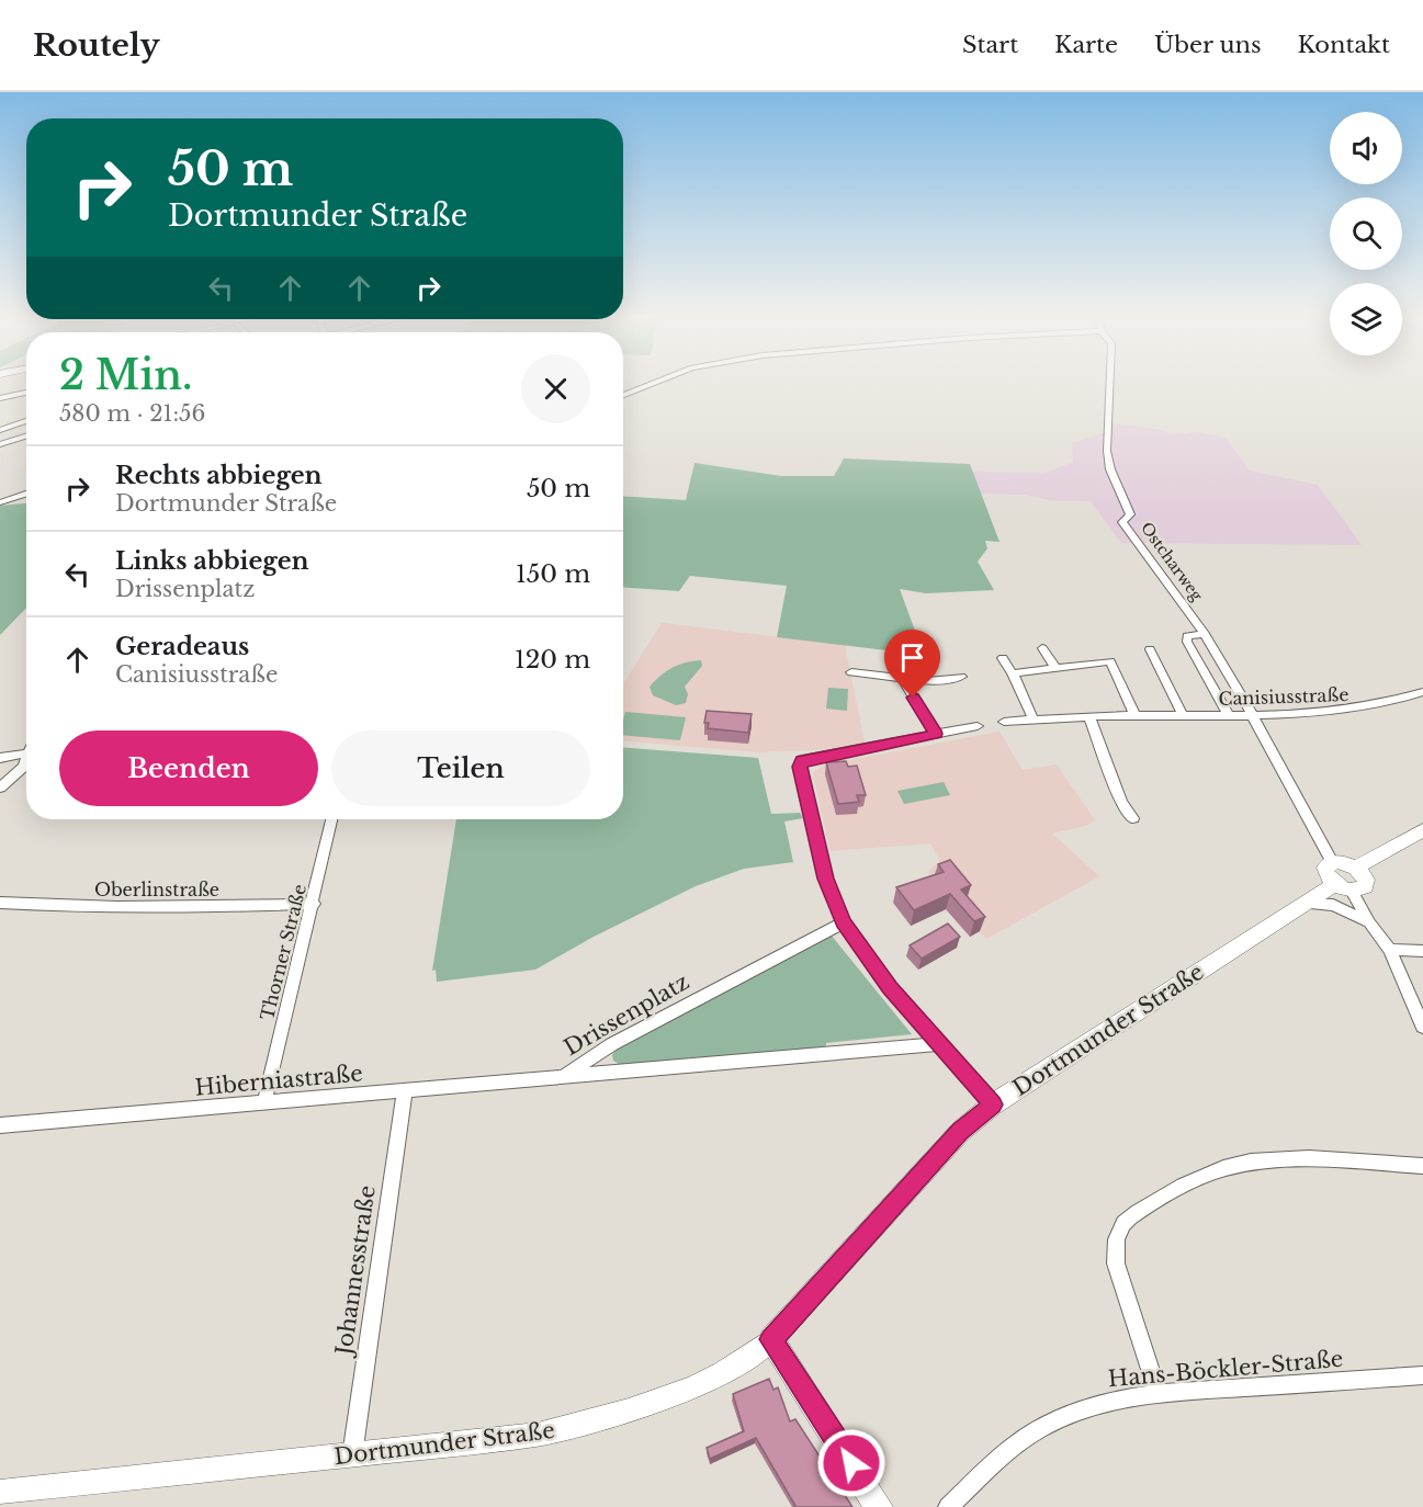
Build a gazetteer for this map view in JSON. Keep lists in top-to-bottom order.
{
  "streets": {
    "main road": ["Dortmunder Straße"],
    "street": [
      "Ostcharweg",
      "Canisiusstraße",
      "Oberlinstraße",
      "Thorner Straße",
      "Drissenplatz",
      "Hiberniastraße",
      "Johannesstraße",
      "Hans-Böckler-Straße"
    ]
  },
  "crossings": [
    ["Ostcharweg", "Canisiusstraße"],
    ["Oberlinstraße", "Thorner Straße"],
    ["Thorner Straße", "Hiberniastraße"],
    ["Drissenplatz", "Hiberniastraße"],
    ["Dortmunder Straße", "Johannesstraße"],
    ["Hiberniastraße", "Johannesstraße"]
  ],
  "page": {
    "header": "Routely",
    "nav": [
      "Start",
      "Karte",
      "Über uns",
      "Kontakt"
    ],
    "turn": ["50 m", "Dortmunder Straße"],
    "heading": ["2 Min.", "580 m · 21:56"],
    "list": [
      {
        "name": "Rechts abbiegen",
        "note": "Dortmunder Straße",
        "value": "50 m"
      },
      {
        "name": "Links abbiegen",
        "note": "Drissenplatz",
        "value": "150 m"
      },
      {
        "name": "Geradeaus",
        "note": "Canisiusstraße",
        "value": "120 m"
      }
    ],
    "buttons": ["Beenden", "Teilen"]
  }
}
